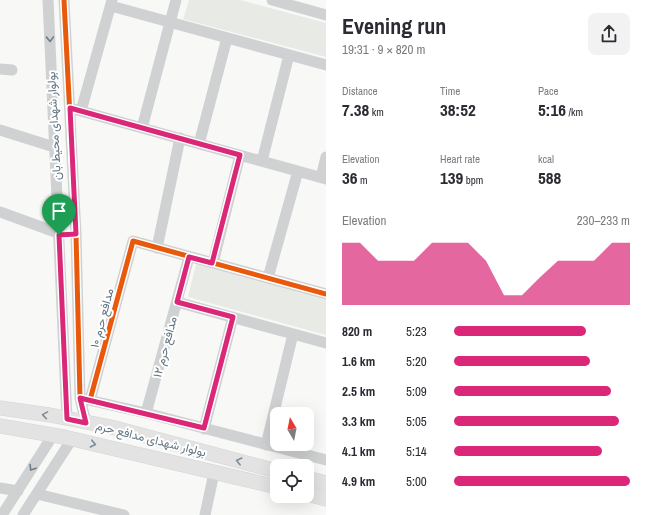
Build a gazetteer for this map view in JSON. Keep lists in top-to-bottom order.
{
  "streets": {
    "main road": ["بولوار شهدای مدافع حرم"],
    "street": ["بولوار شهدای محیط بان", "مدافع حرم ۱۰", "مدافع حرم ۱۲"]
  },
  "crossings": [
    ["بولوار شهدای محیط بان", "مدافع حرم ۱۰"],
    ["بولوار شهدای محیط بان", "بولوار شهدای مدافع حرم"]
  ],
  "north": "top",
  "page": {
    "heading": ["Evening run", "19:31 · 9 × 820 m"],
    "stats": [
      ["Distance", "7.38 km"],
      ["Time", "38:52"],
      ["Pace", "5:16 /km"],
      ["Elevation", "36 m"],
      ["Heart rate", "139 bpm"],
      ["kcal", "588"]
    ],
    "chart": ["Elevation", "230–233 m"],
    "list": [
      {
        "name": "820 m",
        "note": "5:23"
      },
      {
        "name": "1.6 km",
        "note": "5:20"
      },
      {
        "name": "2.5 km",
        "note": "5:09"
      },
      {
        "name": "3.3 km",
        "note": "5:05"
      },
      {
        "name": "4.1 km",
        "note": "5:14"
      },
      {
        "name": "4.9 km",
        "note": "5:00"
      }
    ]
  }
}
